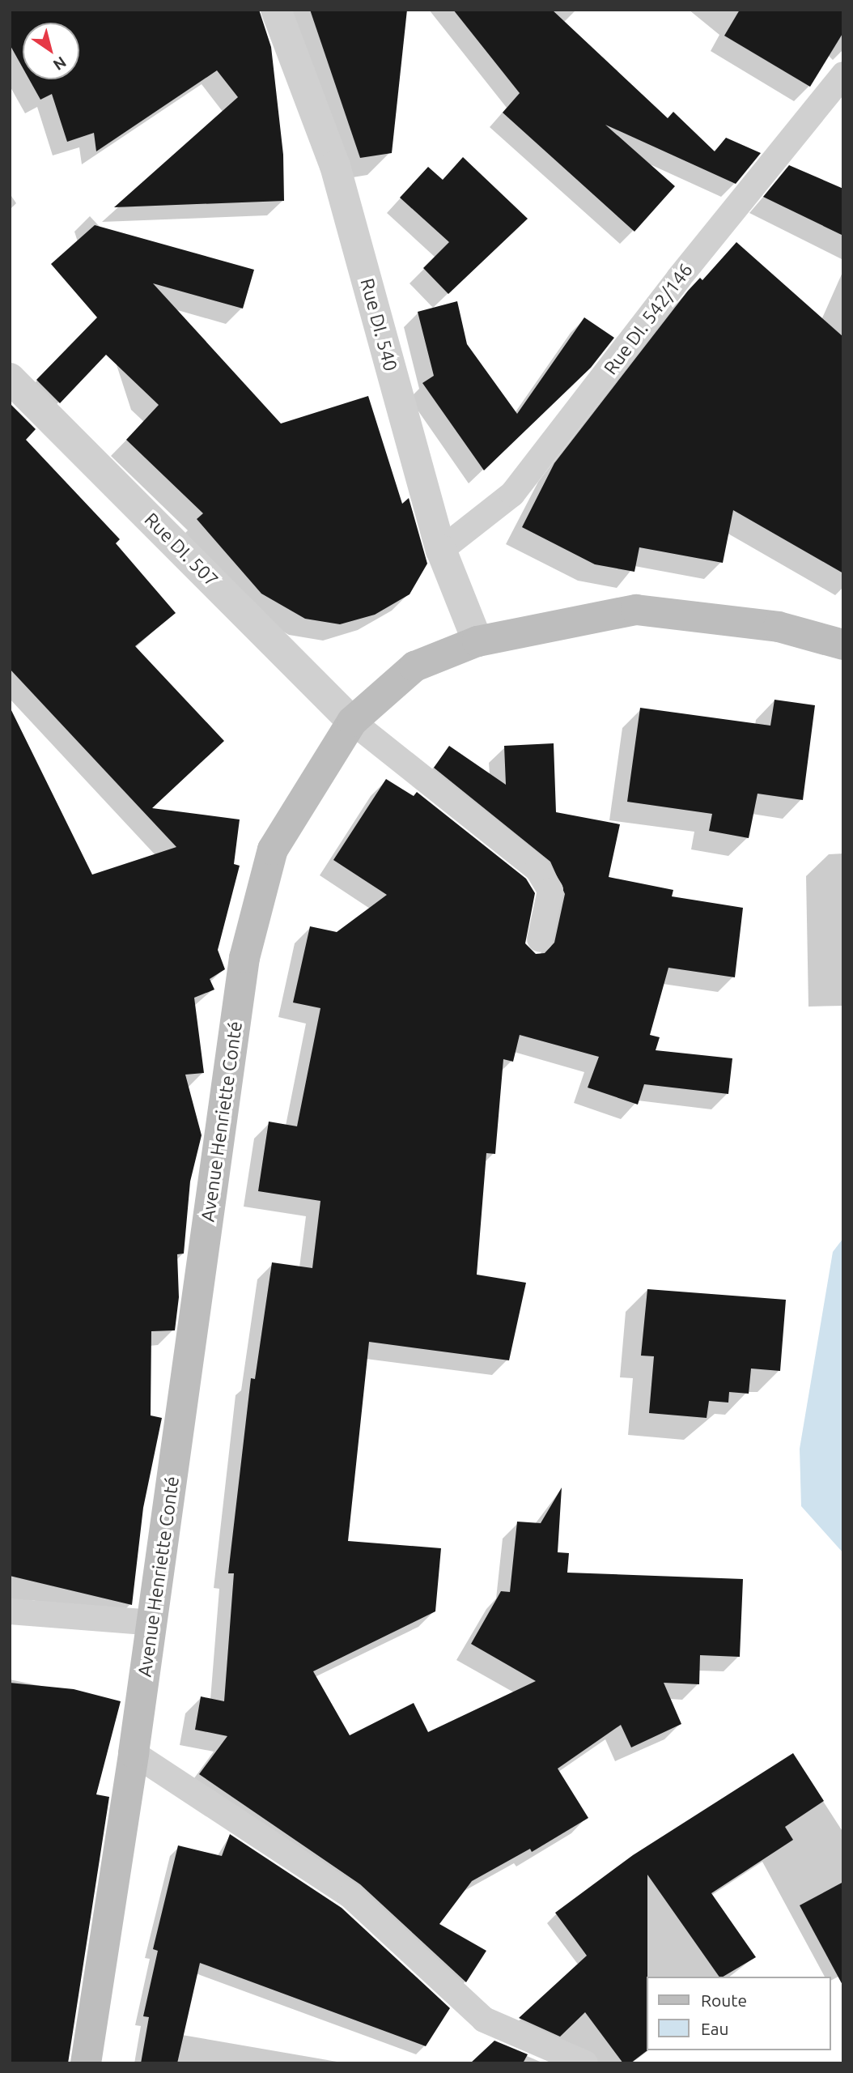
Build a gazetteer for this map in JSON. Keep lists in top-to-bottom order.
{
  "streets": {
    "main road": ["Avenue Henriette Conté"],
    "street": ["Rue DI. 540", "Rue DI. 507"],
    "lane": ["Rue DI. 542/146"]
  },
  "crossings": [
    ["Rue DI. 542/146", "Rue DI. 540"],
    ["Rue DI. 540", "Avenue Henriette Conté"],
    ["Rue DI. 507", "Avenue Henriette Conté"]
  ],
  "legend": ["Route", "Eau"],
  "north": "bottom right"
}
